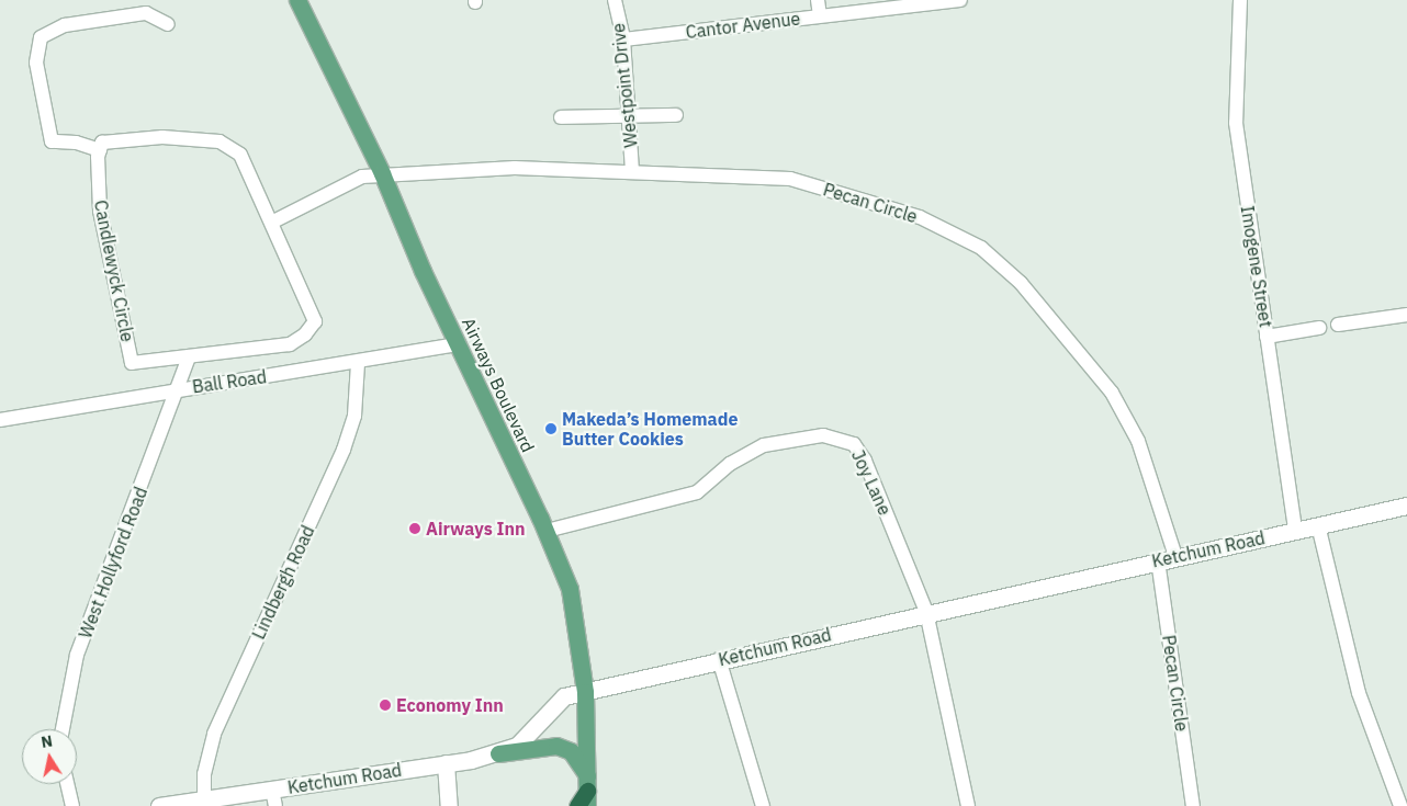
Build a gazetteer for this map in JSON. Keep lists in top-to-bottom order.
{
  "streets": {
    "main road": ["Airways Boulevard", "Ketchum Road"],
    "street": [
      "Cantor Avenue",
      "Westpoint Drive",
      "Pecan Circle",
      "Imogene Street",
      "Candlewyck Circle",
      "Ball Road",
      "Joy Lane",
      "West Hollyford Road",
      "Lindbergh Road"
    ]
  },
  "crossings": [
    ["Cantor Avenue", "Westpoint Drive"],
    ["Westpoint Drive", "Pecan Circle"],
    ["Pecan Circle", "Airways Boulevard"],
    ["Pecan Circle", "Ketchum Road"],
    ["Imogene Street", "Ketchum Road"],
    ["Ball Road", "Airways Boulevard"],
    ["Ball Road", "West Hollyford Road"],
    ["Ball Road", "Lindbergh Road"],
    ["Airways Boulevard", "Joy Lane"],
    ["Airways Boulevard", "Ketchum Road"],
    ["Joy Lane", "Ketchum Road"],
    ["Ketchum Road", "Lindbergh Road"]
  ],
  "places": ["Makeda’s Homemade Butter Cookies", "Airways Inn", "Economy Inn"],
  "north": "top"
}
